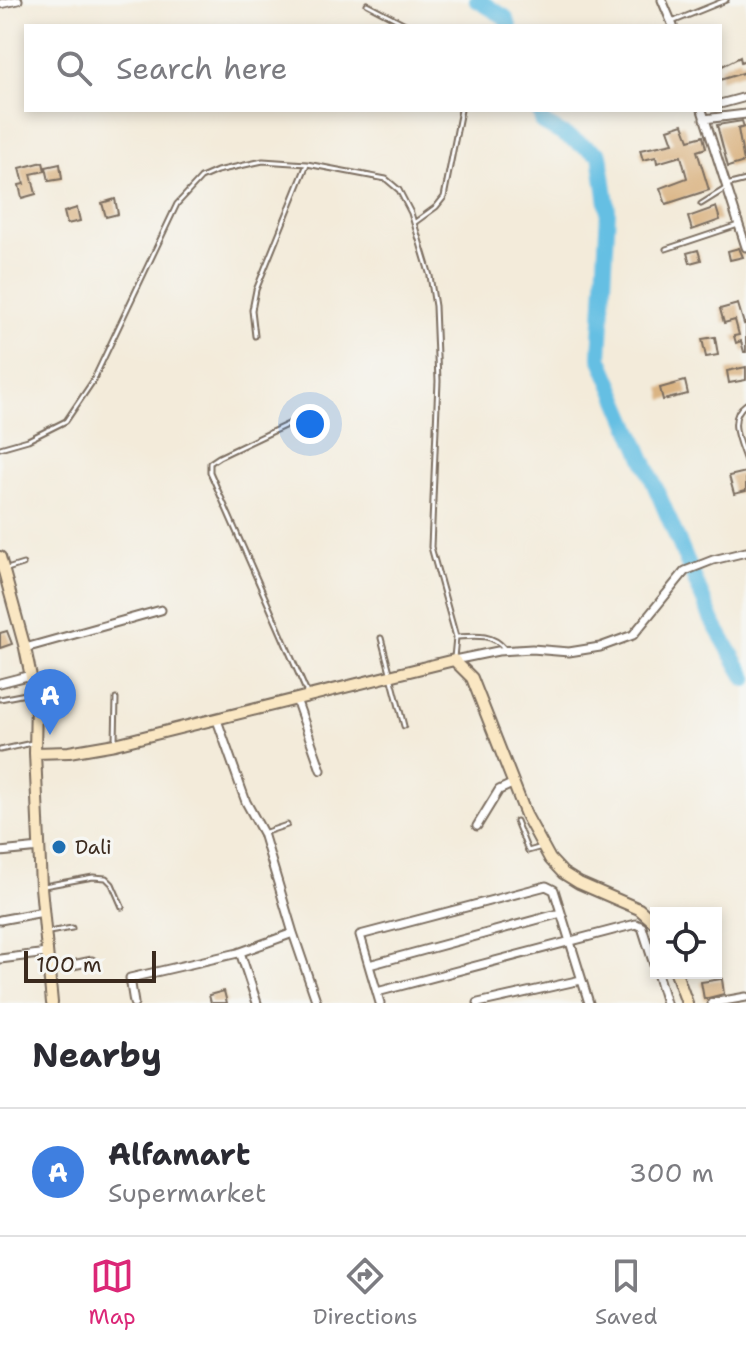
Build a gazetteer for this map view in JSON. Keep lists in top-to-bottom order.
{
  "places": ["Dali"],
  "scale_bar": "100 m",
  "page": {
    "search": "Search here",
    "pins": "A",
    "scale": "100 m",
    "heading": "Nearby",
    "list": [
      {
        "mark": "A",
        "name": "Alfamart",
        "note": "Supermarket",
        "value": "300 m"
      }
    ],
    "nav": ["Map", "Directions", "Saved"]
  }
}
